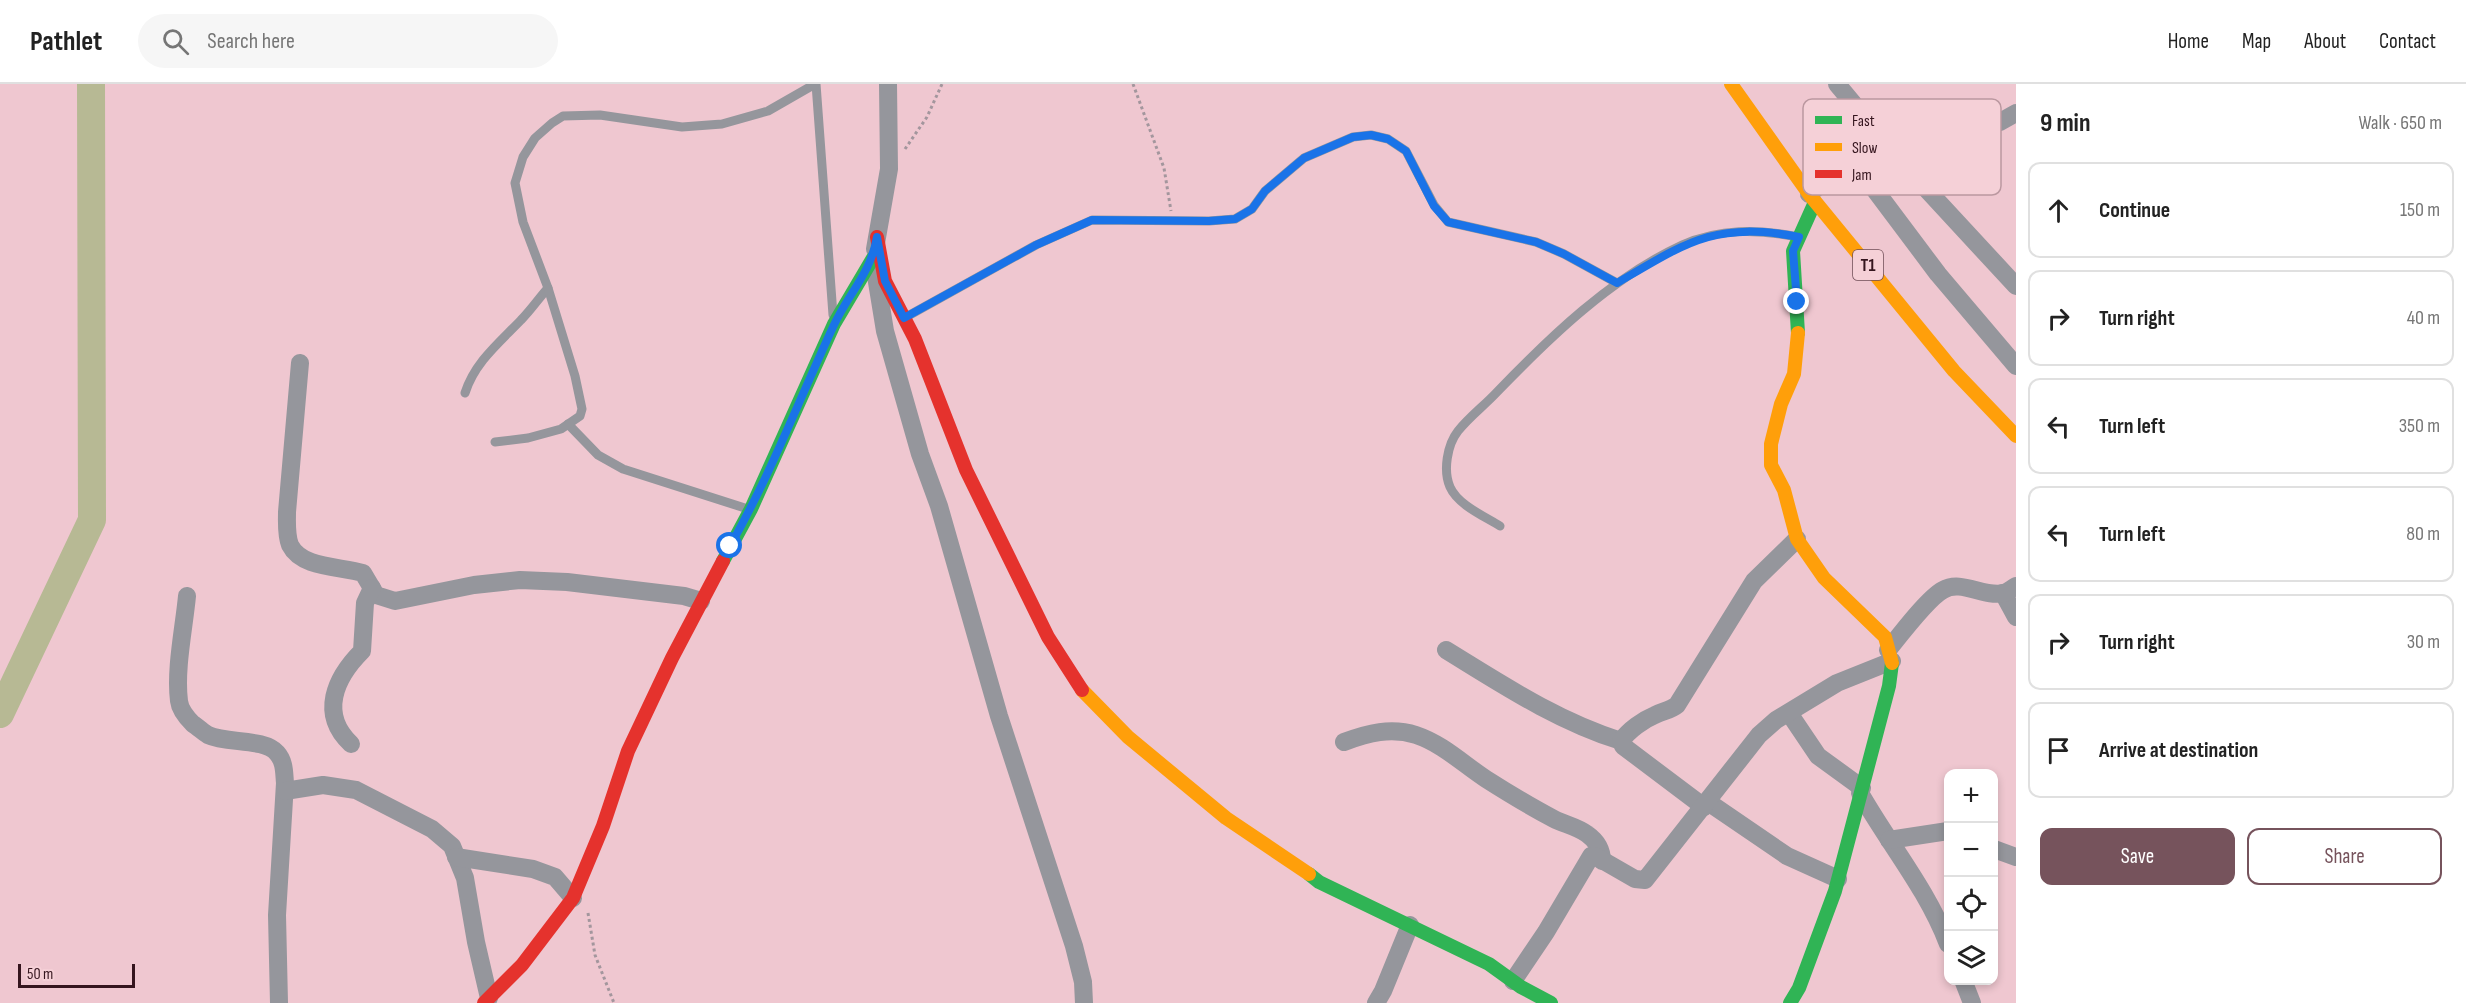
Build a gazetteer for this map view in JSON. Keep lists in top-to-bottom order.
{
  "streets": {
    "main road": ["T1"]
  },
  "legend": ["Fast", "Slow", "Jam"],
  "scale_bar": "50 m",
  "page": {
    "header": "Pathlet",
    "search": "Search here",
    "nav": [
      "Home",
      "Map",
      "About",
      "Contact"
    ],
    "heading": ["9 min", "Walk · 650 m"],
    "list": [
      ["Continue", "150 m"],
      ["Turn right", "40 m"],
      ["Turn left", "350 m"],
      ["Turn left", "80 m"],
      ["Turn right", "30 m"],
      "Arrive at destination"
    ],
    "map_buttons": ["+", "−"],
    "buttons": ["Save", "Share"],
    "scale": "50 m"
  }
}
